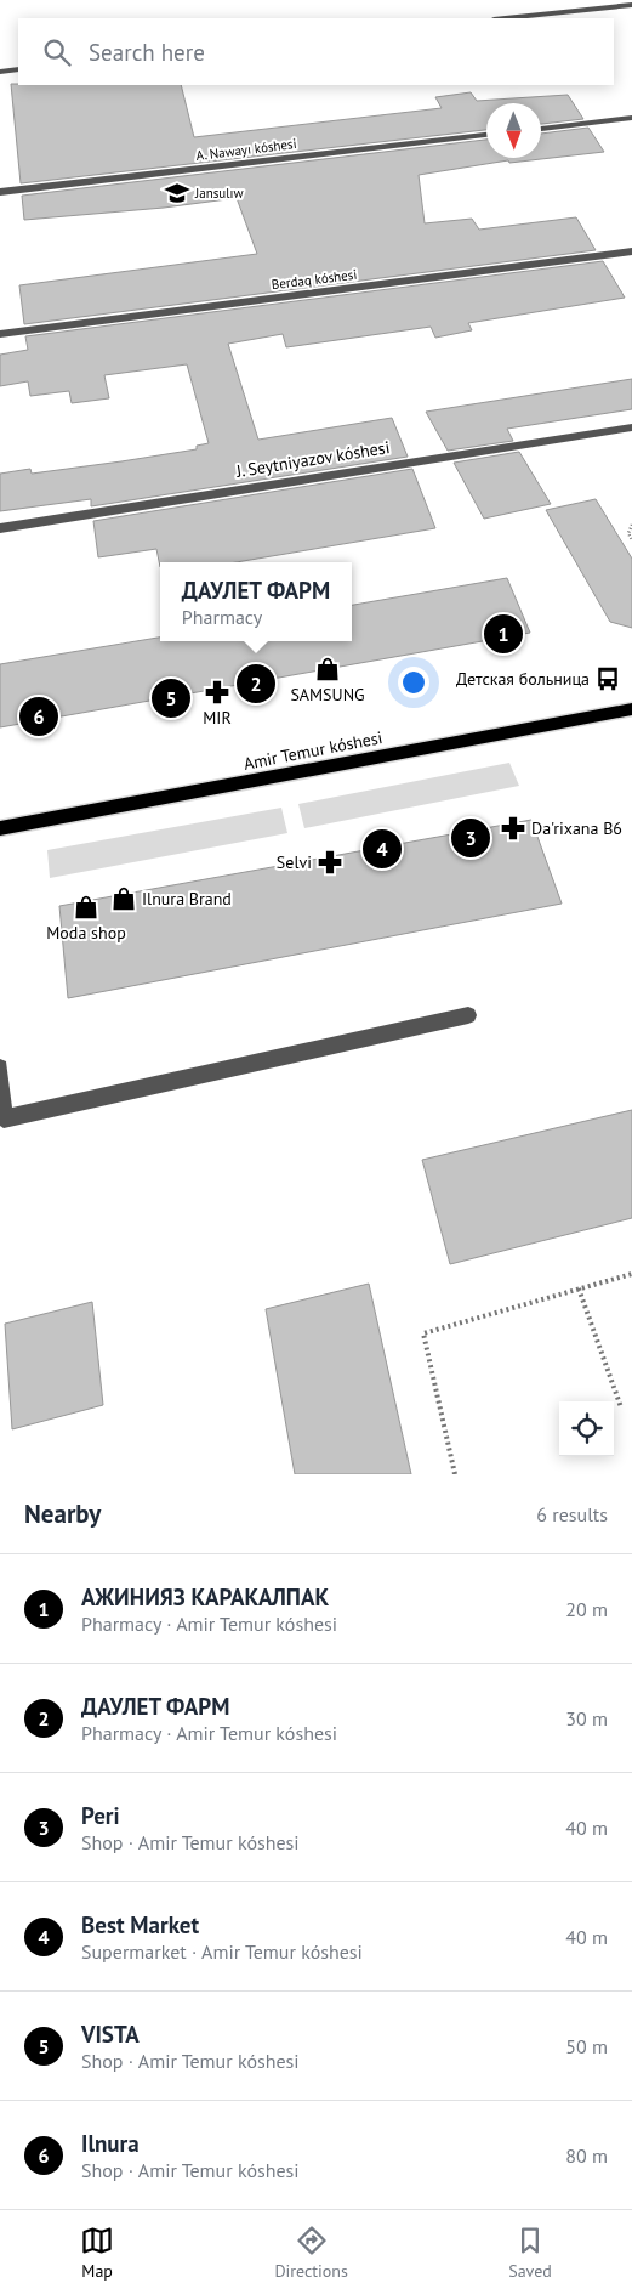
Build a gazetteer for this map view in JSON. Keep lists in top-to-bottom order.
{
  "streets": {
    "main road": ["Amir Temur kóshesi"],
    "street": ["A. Nawayı kóshesi", "Berdaq kóshesi", "J. Seytniyazov kóshesi"]
  },
  "places": {
    "school or university": ["Jansulıw"],
    "shop": ["SAMSUNG", "Ilnura Brand", "Moda shop"],
    "bus stop": ["Детская больница"],
    "pharmacy": ["MIR", "Da'rixana B6", "Selvi"]
  },
  "north": "bottom",
  "page": {
    "search": "Search here",
    "popup": ["ДАУЛЕТ ФАРМ", "Pharmacy"],
    "pins": [
      "1",
      "2",
      "5",
      "6",
      "3",
      "4"
    ],
    "heading": ["Nearby", "6 results"],
    "list": [
      {
        "mark": "1",
        "name": "АЖИНИЯЗ КАРАКАЛПАК",
        "note": "Pharmacy · Amir Temur kóshesi",
        "value": "20 m"
      },
      {
        "mark": "2",
        "name": "ДАУЛЕТ ФАРМ",
        "note": "Pharmacy · Amir Temur kóshesi",
        "value": "30 m"
      },
      {
        "mark": "3",
        "name": "Peri",
        "note": "Shop · Amir Temur kóshesi",
        "value": "40 m"
      },
      {
        "mark": "4",
        "name": "Best Market",
        "note": "Supermarket · Amir Temur kóshesi",
        "value": "40 m"
      },
      {
        "mark": "5",
        "name": "VISTA",
        "note": "Shop · Amir Temur kóshesi",
        "value": "50 m"
      },
      {
        "mark": "6",
        "name": "Ilnura",
        "note": "Shop · Amir Temur kóshesi",
        "value": "80 m"
      }
    ],
    "nav": ["Map", "Directions", "Saved"]
  }
}
